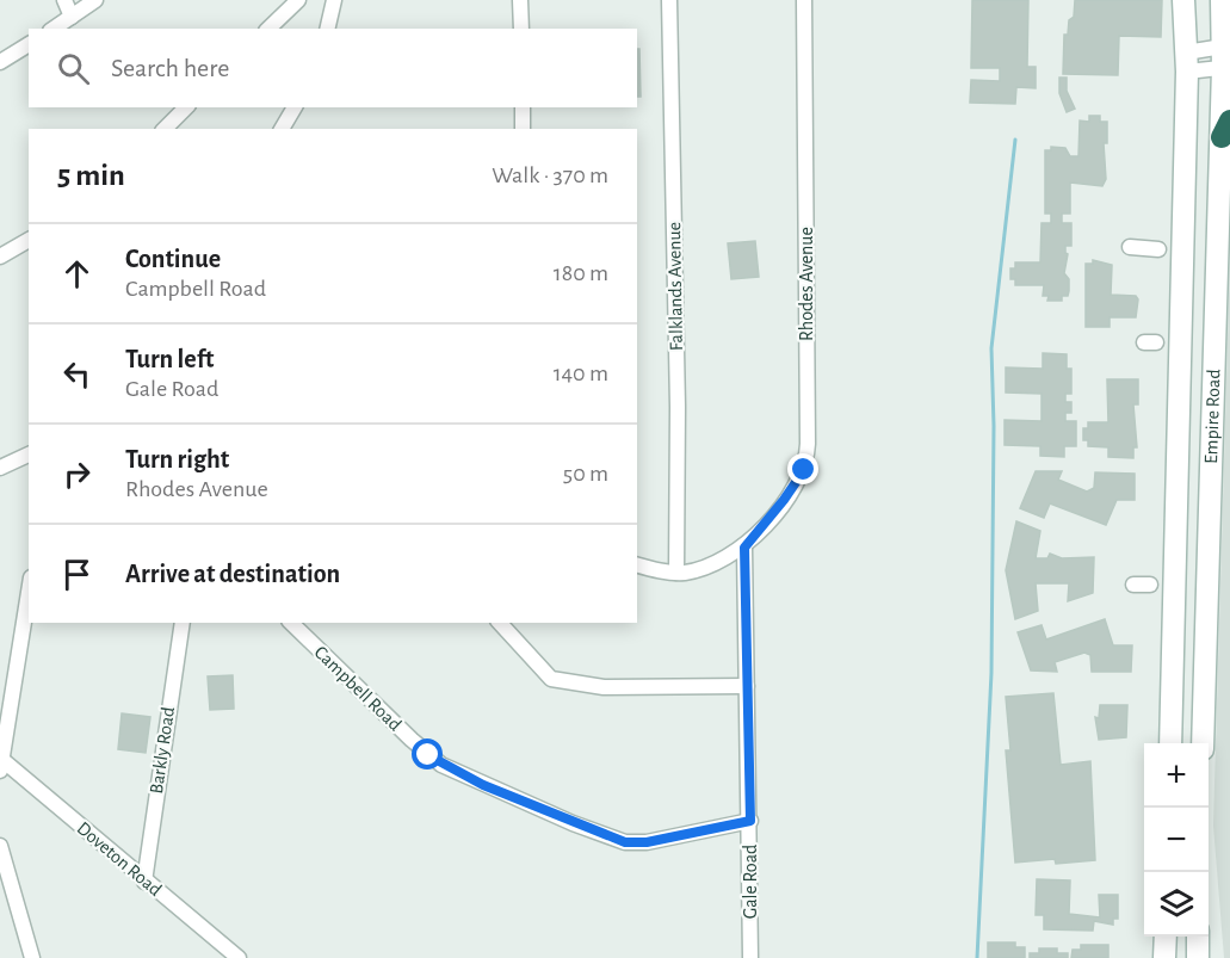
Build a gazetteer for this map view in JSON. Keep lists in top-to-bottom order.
{
  "streets": {
    "main road": ["Empire Road"],
    "street": [
      "Rhodes Avenue",
      "Falklands Avenue",
      "Campbell Road",
      "Barkly Road",
      "Doveton Road",
      "Gale Road"
    ]
  },
  "crossings": [
    ["Rhodes Avenue", "Gale Road"],
    ["Campbell Road", "Gale Road"],
    ["Barkly Road", "Doveton Road"]
  ],
  "page": {
    "search": "Search here",
    "heading": ["5 min", "Walk · 370 m"],
    "list": [
      ["Continue", "Campbell Road", "180 m"],
      ["Turn left", "Gale Road", "140 m"],
      ["Turn right", "Rhodes Avenue", "50 m"],
      "Arrive at destination"
    ],
    "map_buttons": ["+", "−"]
  }
}
